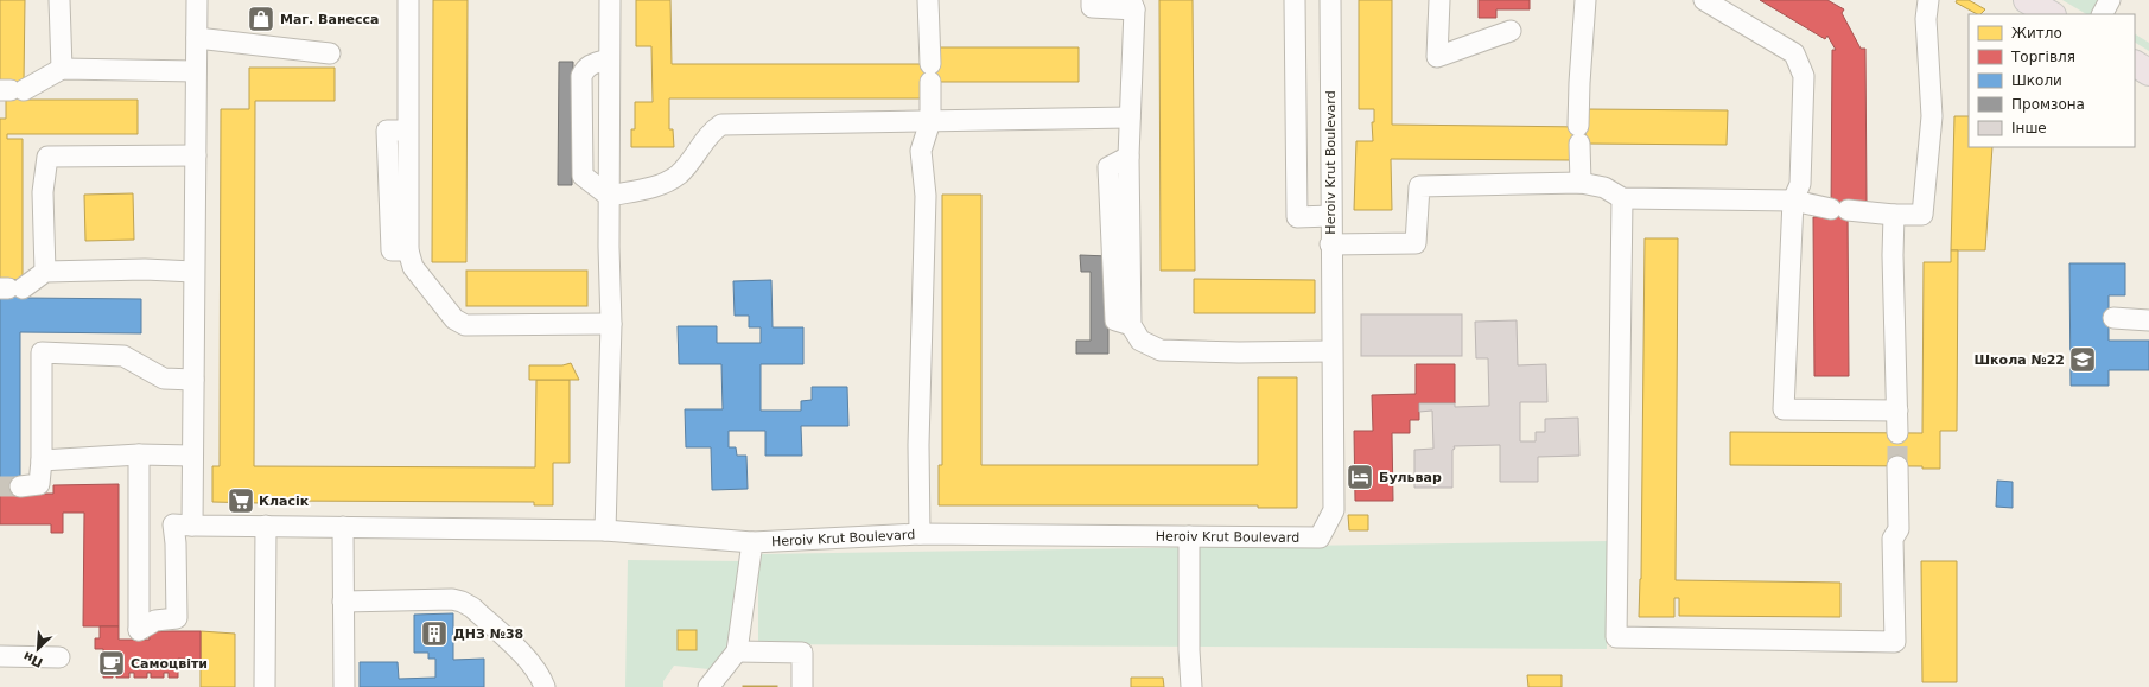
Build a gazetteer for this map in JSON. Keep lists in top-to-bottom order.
{
  "streets": {
    "street": ["Heroiv Krut Boulevard"]
  },
  "places": {
    "shop": ["Маг. Ванесса"],
    "school or university": ["Школа №22"],
    "hotel": ["Бульвар"],
    "supermarket": ["Класік"],
    "building": ["ДНЗ №38"],
    "cafe": ["Самоцвіти"]
  },
  "legend": [
    "Житло",
    "Торгівля",
    "Школи",
    "Промзона",
    "Інше"
  ],
  "north": "bottom left"
}
